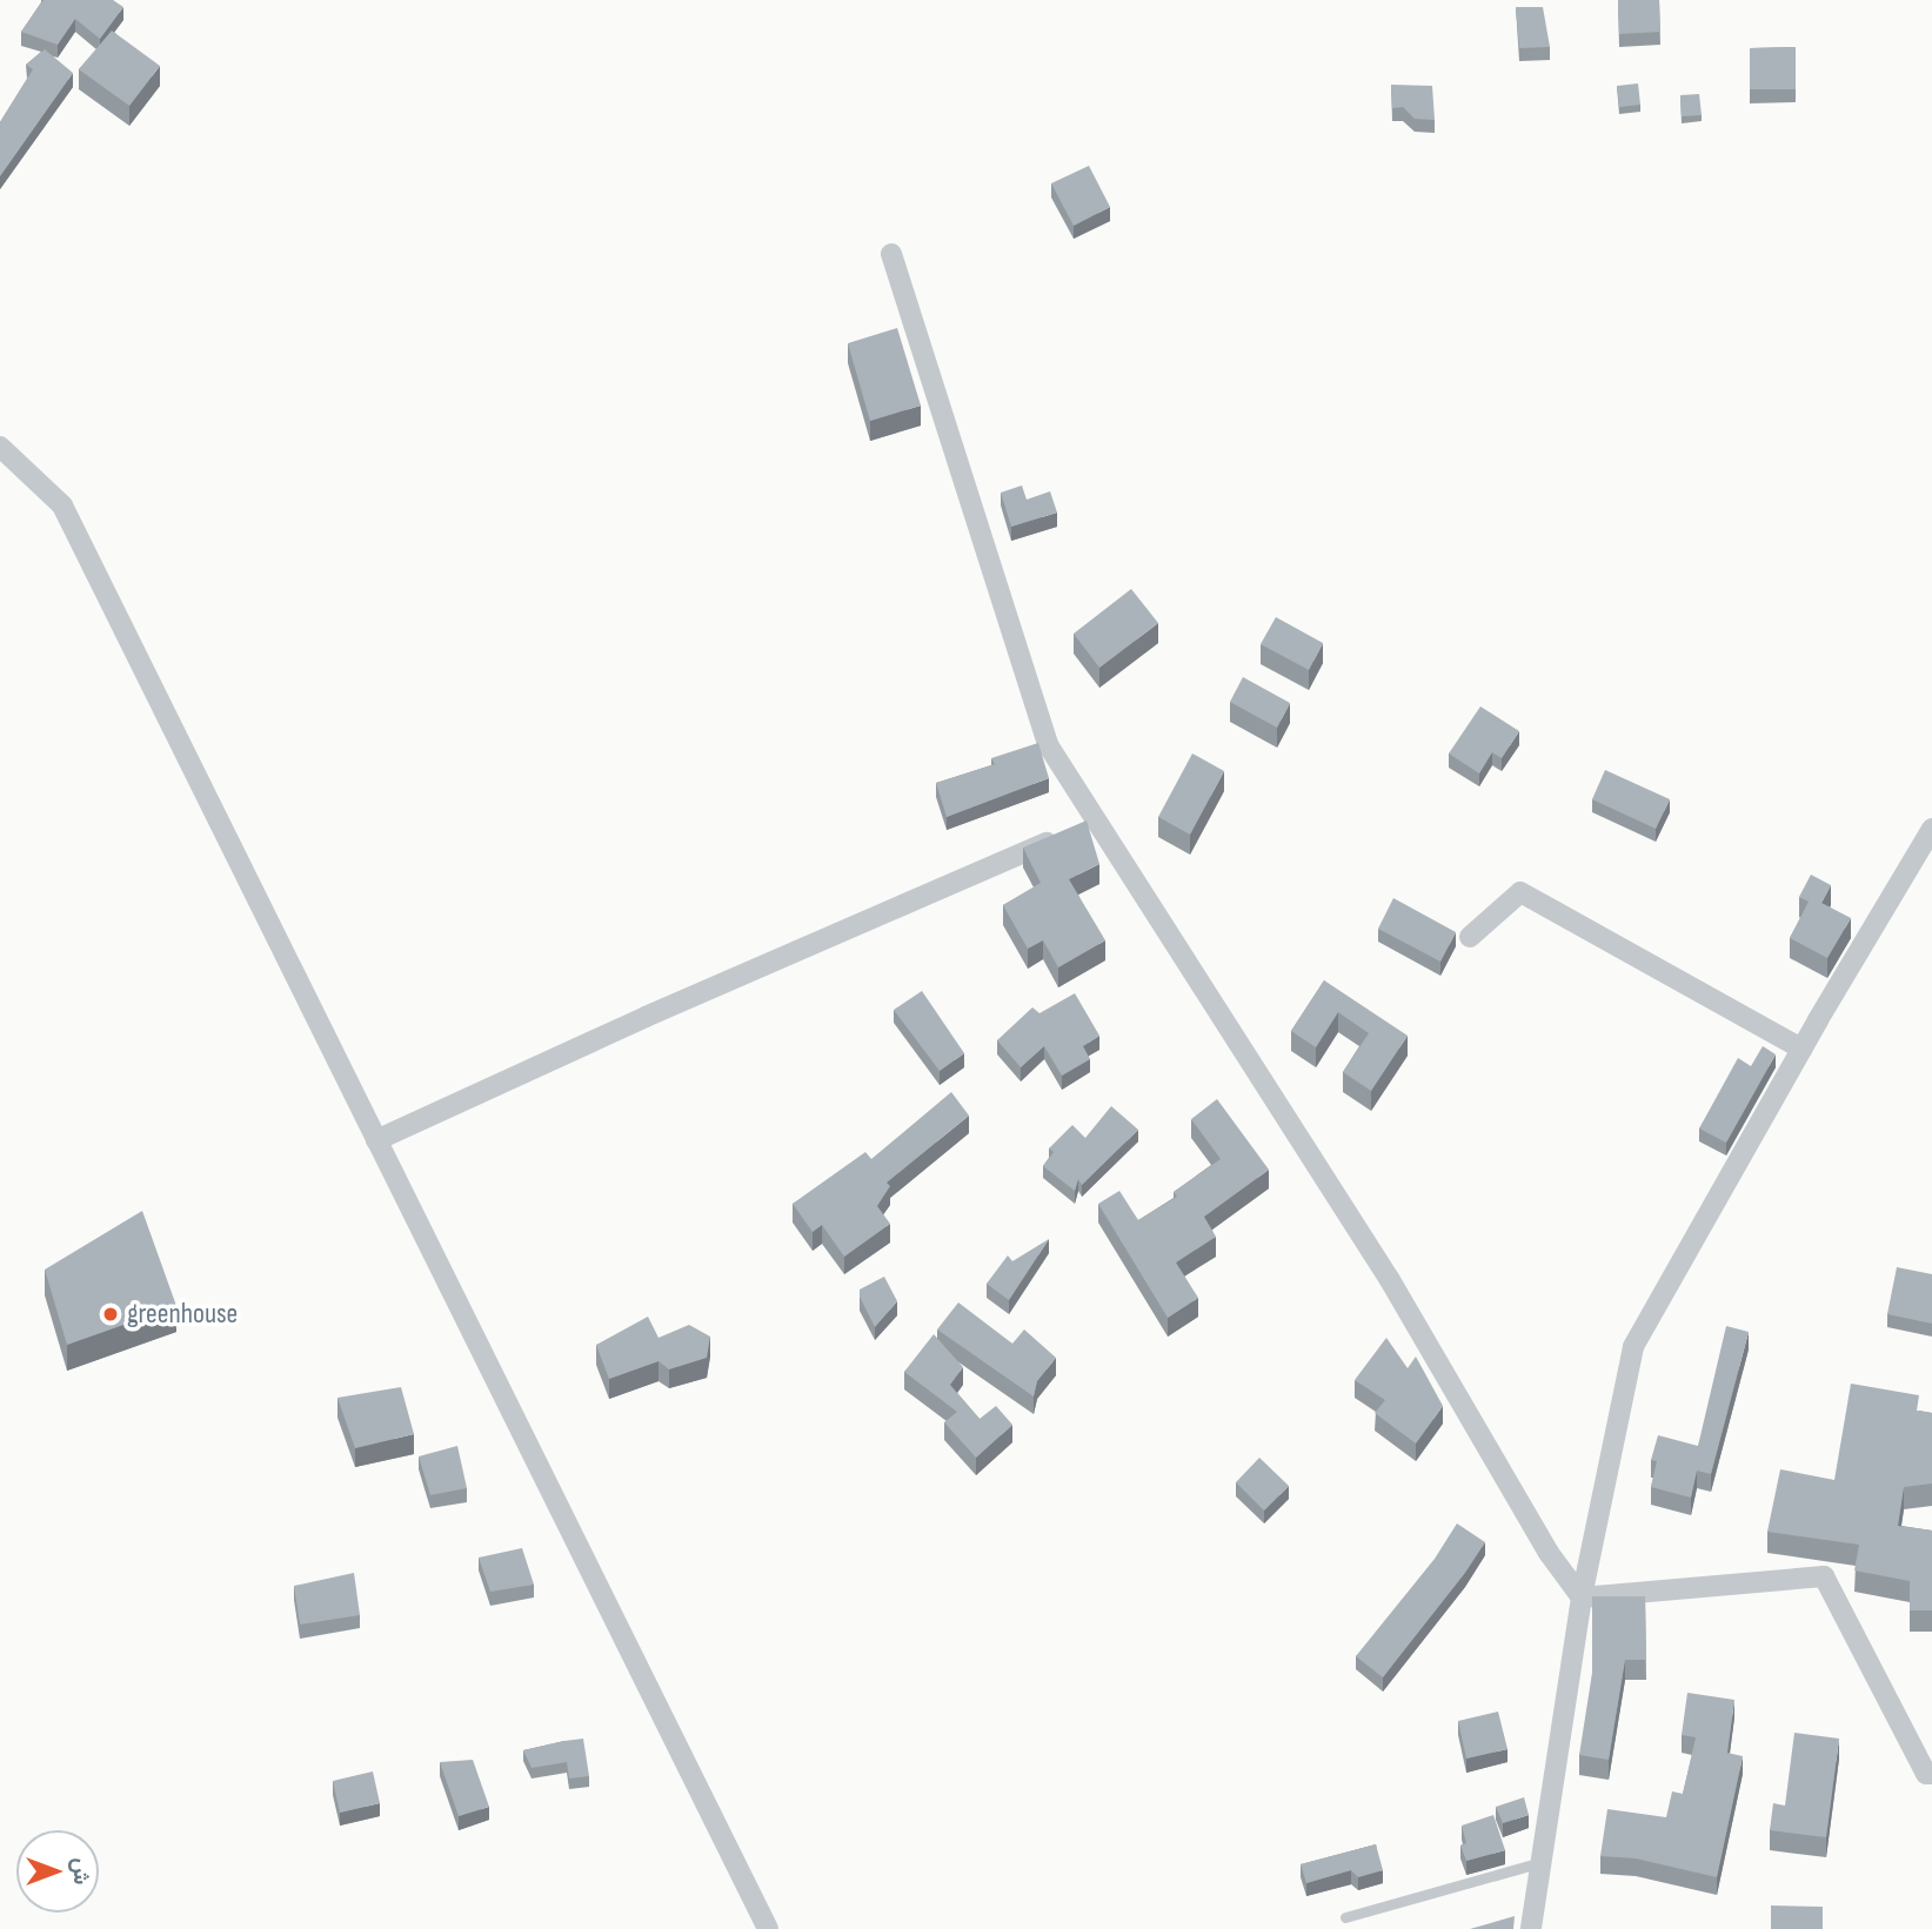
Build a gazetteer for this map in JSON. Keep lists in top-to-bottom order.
{
  "places": ["greenhouse"],
  "north": "right"
}
